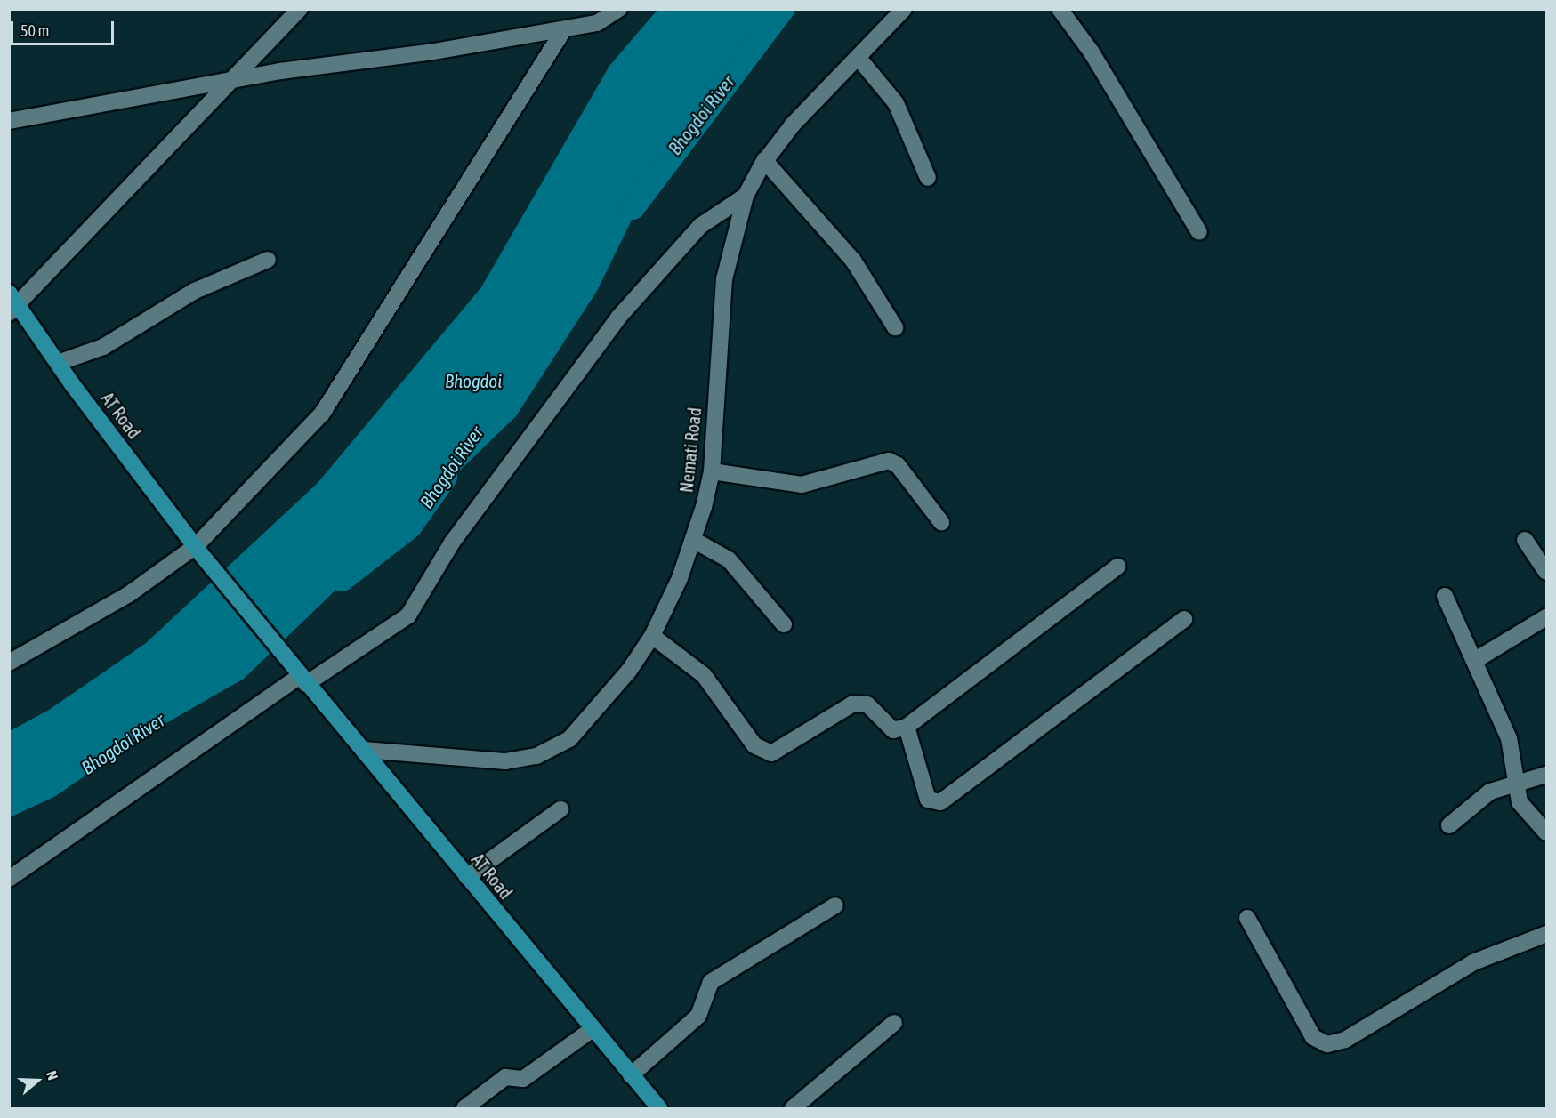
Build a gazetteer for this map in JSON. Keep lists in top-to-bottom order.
{
  "streets": {
    "main road": ["AT Road"],
    "street": ["Nemati Road"]
  },
  "crossings": [
    ["AT Road", "Nemati Road"]
  ],
  "water": ["Bhogdoi River", "Bhogdoi"],
  "scale_bar": "50 m",
  "north": "right"
}
